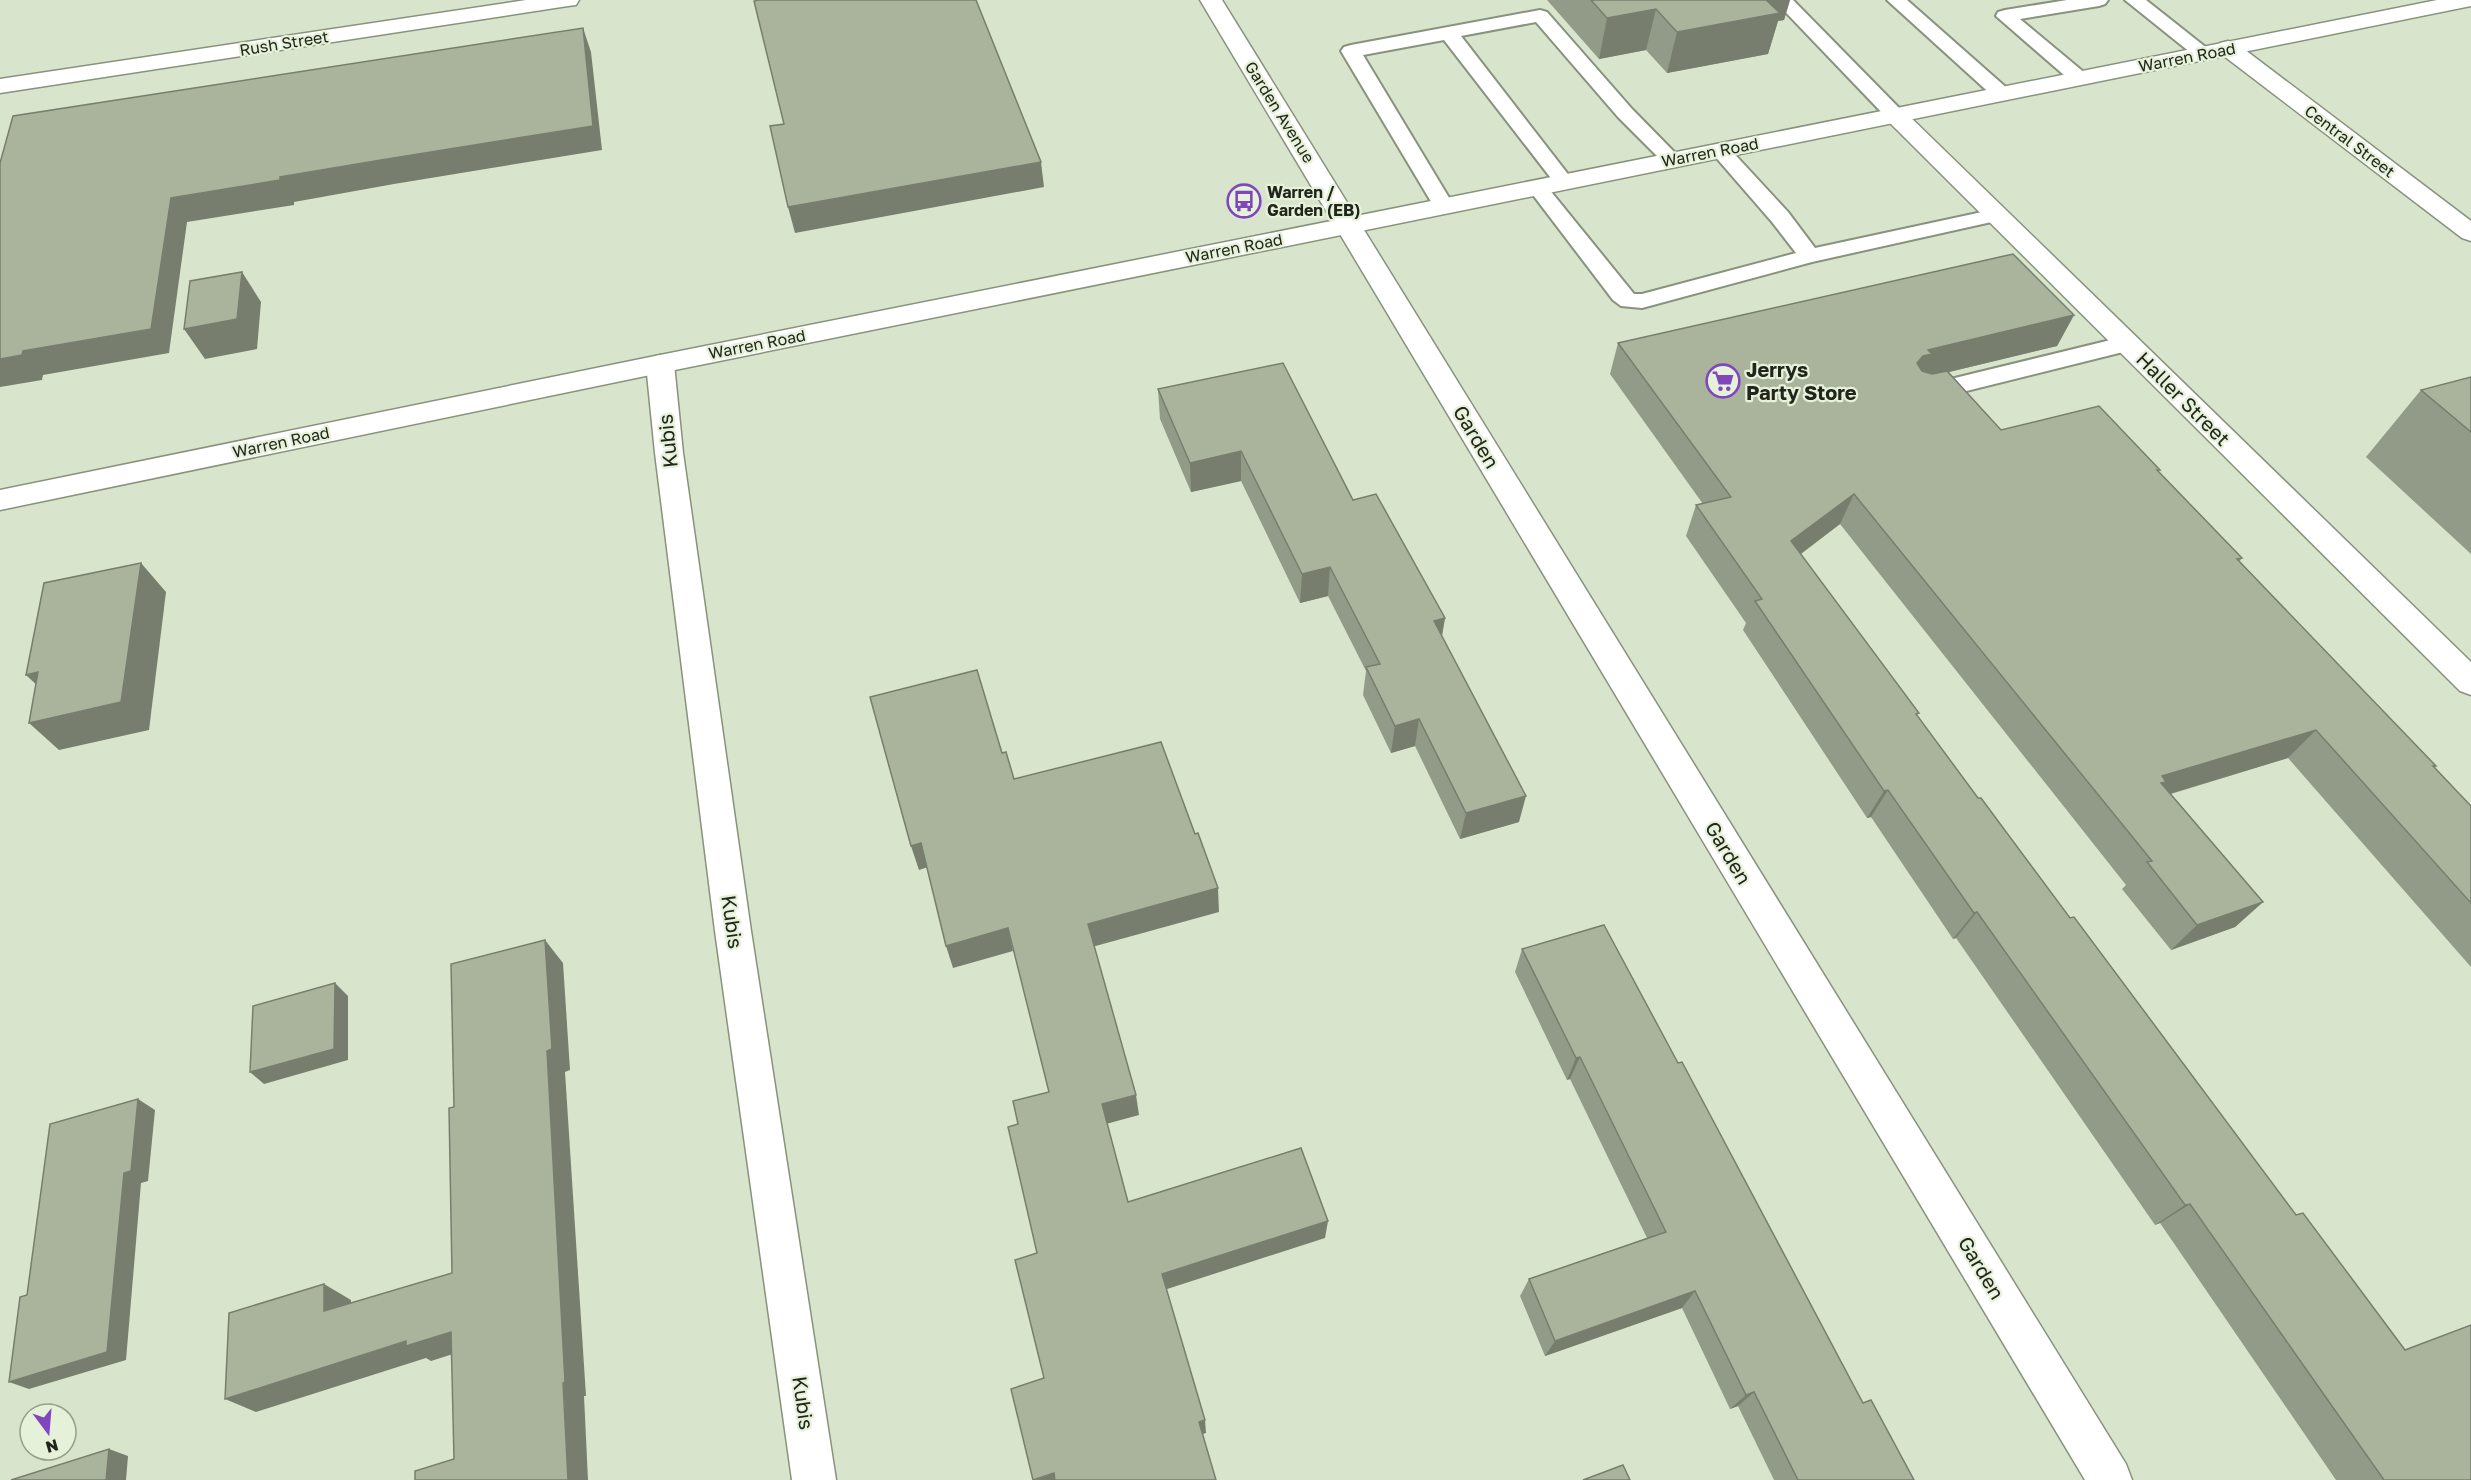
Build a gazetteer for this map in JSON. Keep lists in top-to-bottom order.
{
  "streets": {
    "street": [
      "Rush Street",
      "Warren Road",
      "Garden Avenue",
      "Central Street",
      "Haller Street",
      "Garden",
      "Kubis"
    ]
  },
  "crossings": [
    ["Warren Road", "Garden Avenue"],
    ["Warren Road", "Central Street"],
    ["Warren Road", "Haller Street"],
    ["Warren Road", "Garden"],
    ["Warren Road", "Kubis"],
    ["Garden Avenue", "Garden"]
  ],
  "places": {
    "bus stop": ["Warren / Garden (EB)"],
    "supermarket": ["Jerrys Party Store"]
  },
  "north": "bottom"
}
